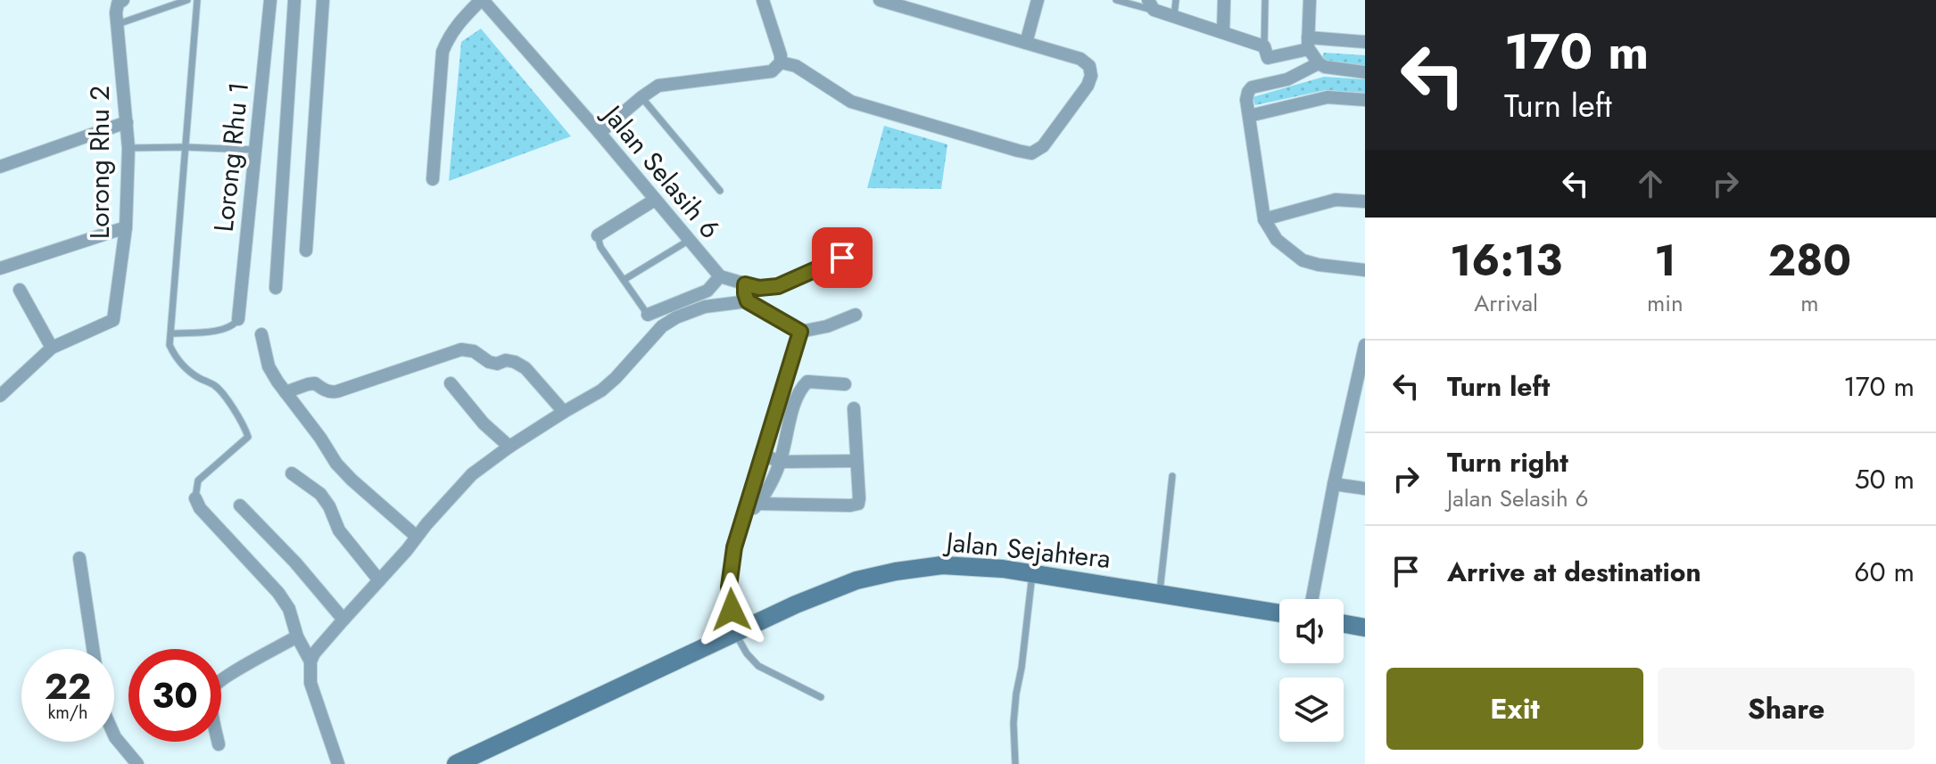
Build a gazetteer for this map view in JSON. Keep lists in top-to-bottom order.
{
  "streets": {
    "main road": ["Jalan Sejahtera"],
    "street": ["Lorong Rhu 1", "Lorong Rhu 2", "Jalan Selasih 6"]
  },
  "page": {
    "turn": ["170 m", "Turn left"],
    "eta": [
      "16:13",
      "Arrival",
      "1",
      "min",
      "280",
      "m"
    ],
    "list": [
      {
        "name": "Turn left",
        "value": "170 m"
      },
      {
        "name": "Turn right",
        "note": "Jalan Selasih 6",
        "value": "50 m"
      },
      {
        "name": "Arrive at destination",
        "value": "60 m"
      }
    ],
    "speed": "22 km/h",
    "limit": "30",
    "buttons": ["Exit", "Share"]
  }
}
